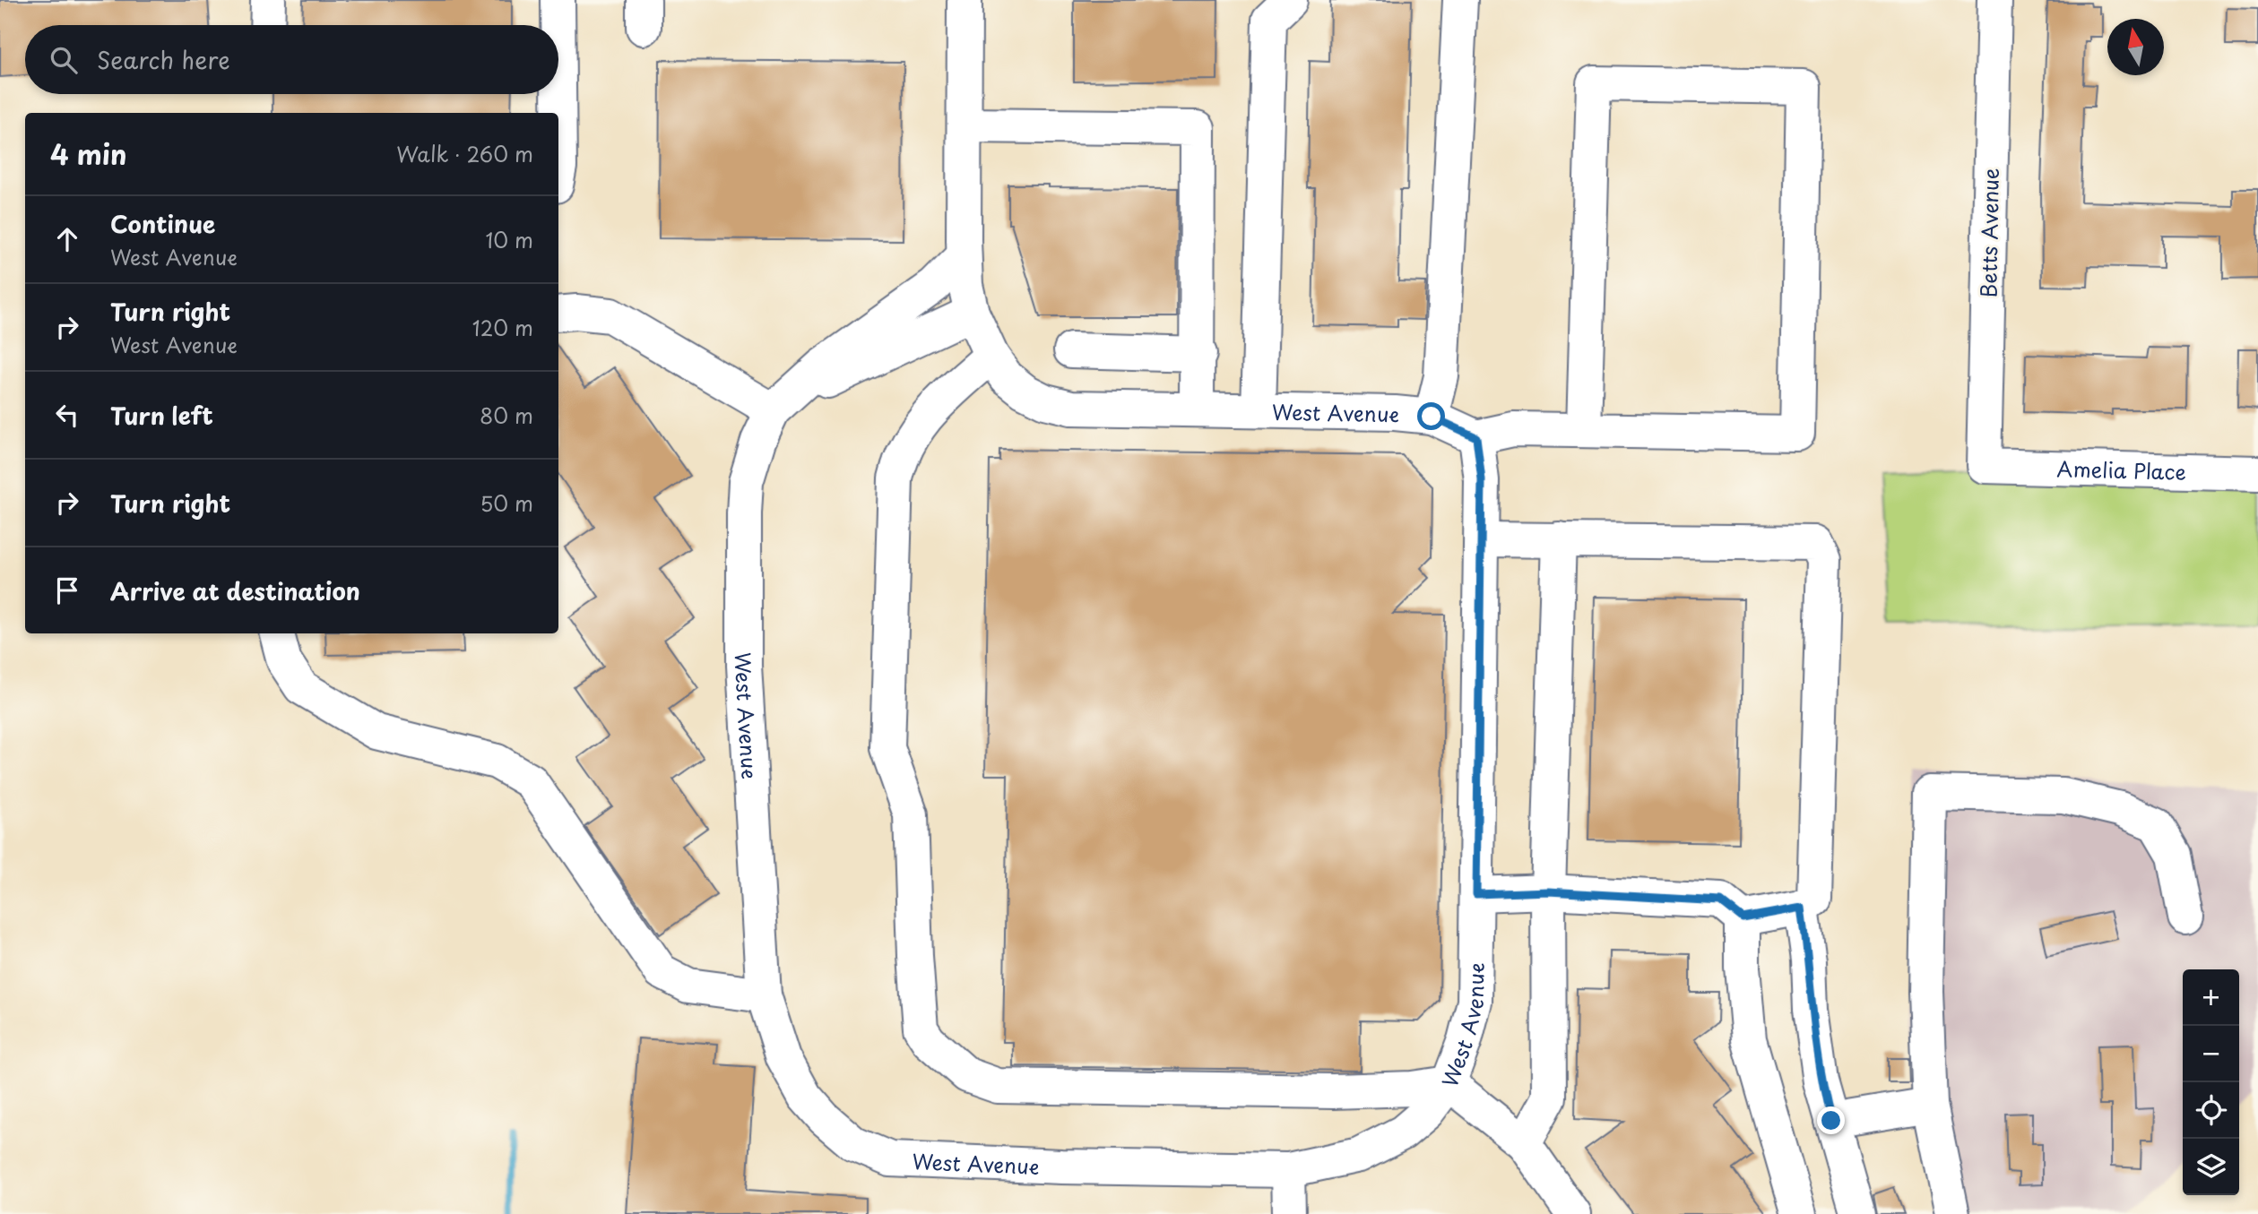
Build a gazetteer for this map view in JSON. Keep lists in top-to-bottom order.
{
  "streets": {
    "street": ["Betts Avenue", "West Avenue", "Amelia Place"]
  },
  "crossings": [
    ["Betts Avenue", "Amelia Place"]
  ],
  "north": "top",
  "page": {
    "search": "Search here",
    "heading": ["4 min", "Walk · 260 m"],
    "list": [
      ["Continue", "West Avenue", "10 m"],
      ["Turn right", "West Avenue", "120 m"],
      ["Turn left", "80 m"],
      ["Turn right", "50 m"],
      "Arrive at destination"
    ],
    "map_buttons": ["+", "−"]
  }
}
